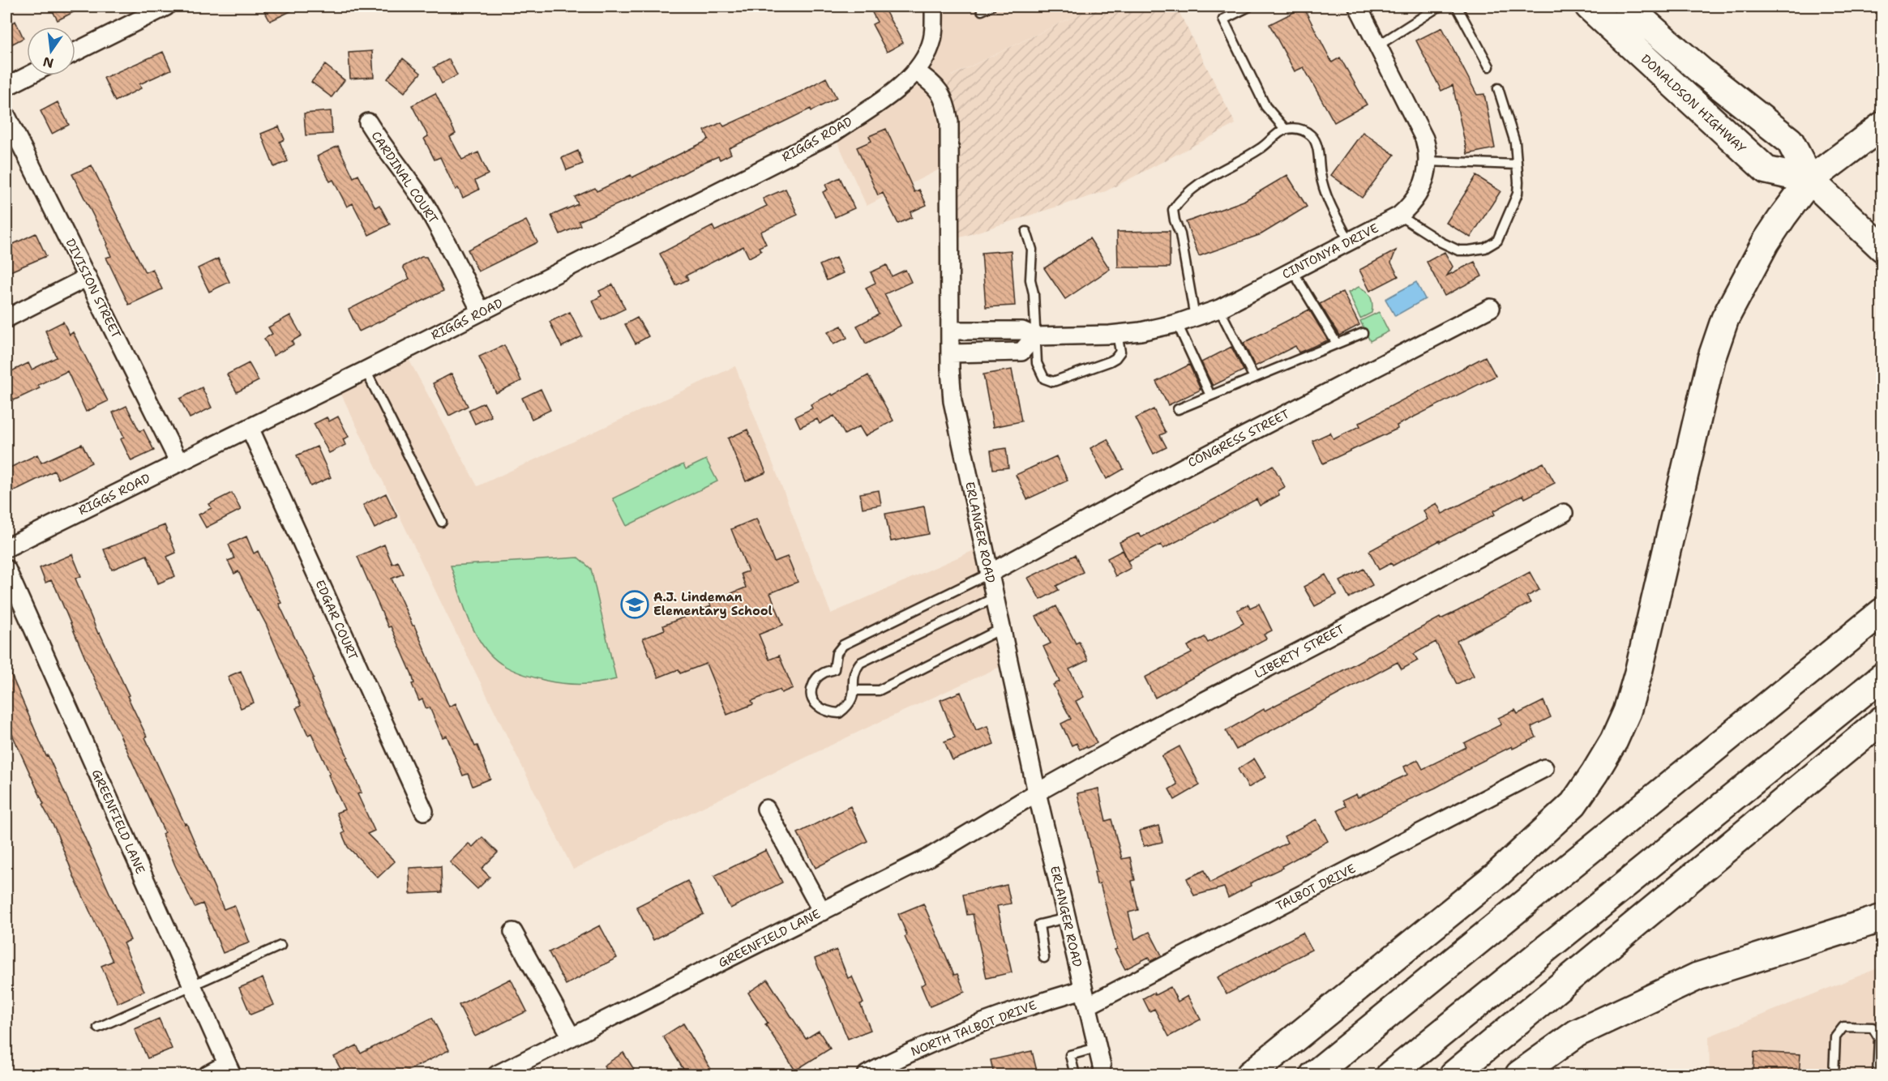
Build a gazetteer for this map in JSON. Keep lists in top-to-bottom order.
{
  "streets": {
    "main road": ["DONALDSON HIGHWAY"],
    "street": [
      "RIGGS ROAD",
      "CARDINAL COURT",
      "CINTONYA DRIVE",
      "DIVISION STREET",
      "CONGRESS STREET",
      "ERLANGER ROAD",
      "EDGAR COURT",
      "LIBERTY STREET",
      "GREENFIELD LANE",
      "TALBOT DRIVE",
      "NORTH TALBOT DRIVE"
    ]
  },
  "crossings": [
    ["RIGGS ROAD", "CARDINAL COURT"],
    ["RIGGS ROAD", "DIVISION STREET"],
    ["RIGGS ROAD", "ERLANGER ROAD"],
    ["RIGGS ROAD", "EDGAR COURT"],
    ["CINTONYA DRIVE", "ERLANGER ROAD"],
    ["CONGRESS STREET", "ERLANGER ROAD"],
    ["ERLANGER ROAD", "LIBERTY STREET"],
    ["ERLANGER ROAD", "GREENFIELD LANE"],
    ["ERLANGER ROAD", "TALBOT DRIVE"],
    ["ERLANGER ROAD", "NORTH TALBOT DRIVE"],
    ["LIBERTY STREET", "GREENFIELD LANE"]
  ],
  "places": {
    "school or university": ["A.J. Lindeman Elementary School"]
  },
  "north": "bottom"
}
